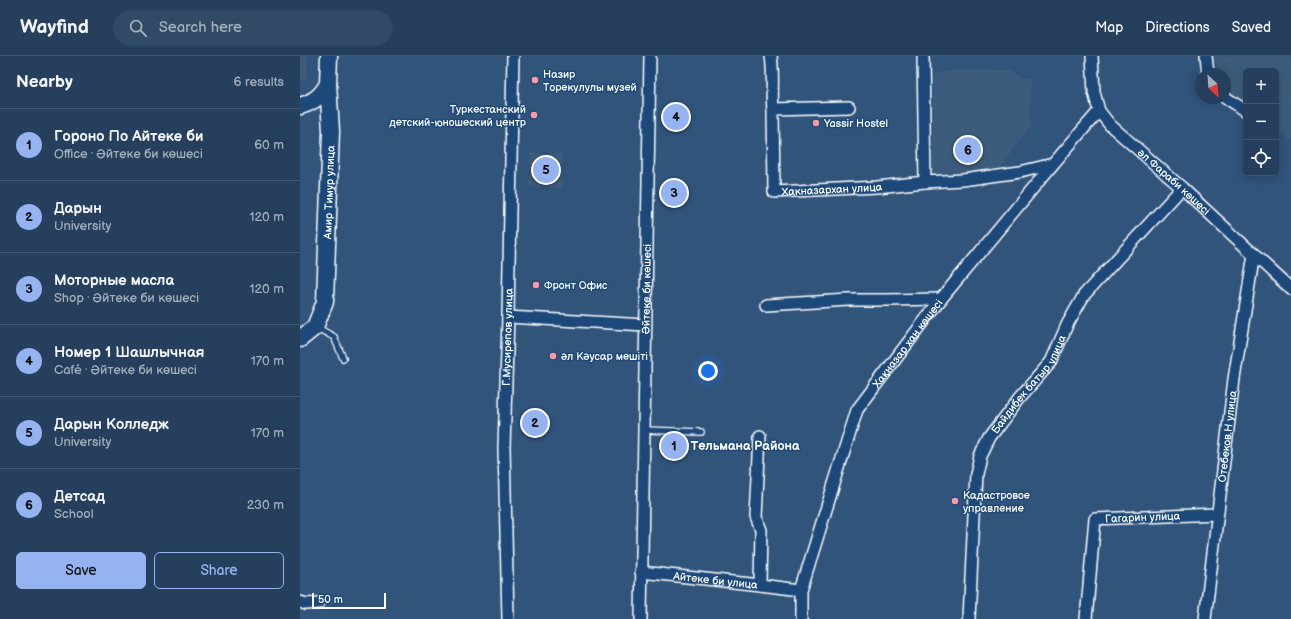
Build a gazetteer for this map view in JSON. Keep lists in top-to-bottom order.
{
  "streets": {
    "main road": ["Амир Тимур улица"],
    "street": [
      "әл Фараби көшесі",
      "Хакназархан улица",
      "Әйтеке би көшесі",
      "Г.Мусирепов улица",
      "Хақназар хан көшесі",
      "Байдибек батыр улица",
      "Отебеков.Н улица",
      "Гагарин улица",
      "Айтеке би улица"
    ]
  },
  "crossings": [
    ["әл Фараби көшесі", "Хақназар хан көшесі"],
    ["әл Фараби көшесі", "Байдибек батыр улица"],
    ["әл Фараби көшесі", "Отебеков.Н улица"],
    ["Хакназархан улица", "Хақназар хан көшесі"],
    ["Әйтеке би көшесі", "Айтеке би улица"],
    ["Отебеков.Н улица", "Гагарин улица"]
  ],
  "districts": ["Тельмана Района"],
  "places": [
    "Назир Торекулулы музей",
    "Туркестанский детский-юношеский центр",
    "Yassir Hostel",
    "Фронт Офис",
    "әл Кәусар мешіті",
    "Кадастровое управление"
  ],
  "scale_bar": "50 m",
  "north": "bottom right",
  "page": {
    "header": "Wayfind",
    "search": "Search here",
    "nav": ["Map", "Directions", "Saved"],
    "heading": ["Nearby", "6 results"],
    "map_buttons": ["+", "−"],
    "pins": [
      "4",
      "6",
      "5",
      "3",
      "2",
      "1"
    ],
    "list": [
      {
        "mark": "1",
        "name": "Гороно По Айтеке би",
        "note": "Office · Әйтеке би көшесі",
        "value": "60 m"
      },
      {
        "mark": "2",
        "name": "Дарын",
        "note": "University",
        "value": "120 m"
      },
      {
        "mark": "3",
        "name": "Моторные масла",
        "note": "Shop · Әйтеке би көшесі",
        "value": "120 m"
      },
      {
        "mark": "4",
        "name": "Номер 1 Шашлычная",
        "note": "Café · Әйтеке би көшесі",
        "value": "170 m"
      },
      {
        "mark": "5",
        "name": "Дарын Колледж",
        "note": "University",
        "value": "170 m"
      },
      {
        "mark": "6",
        "name": "Детсад",
        "note": "School",
        "value": "230 m"
      }
    ],
    "buttons": ["Save", "Share"],
    "scale": "50 m"
  }
}
